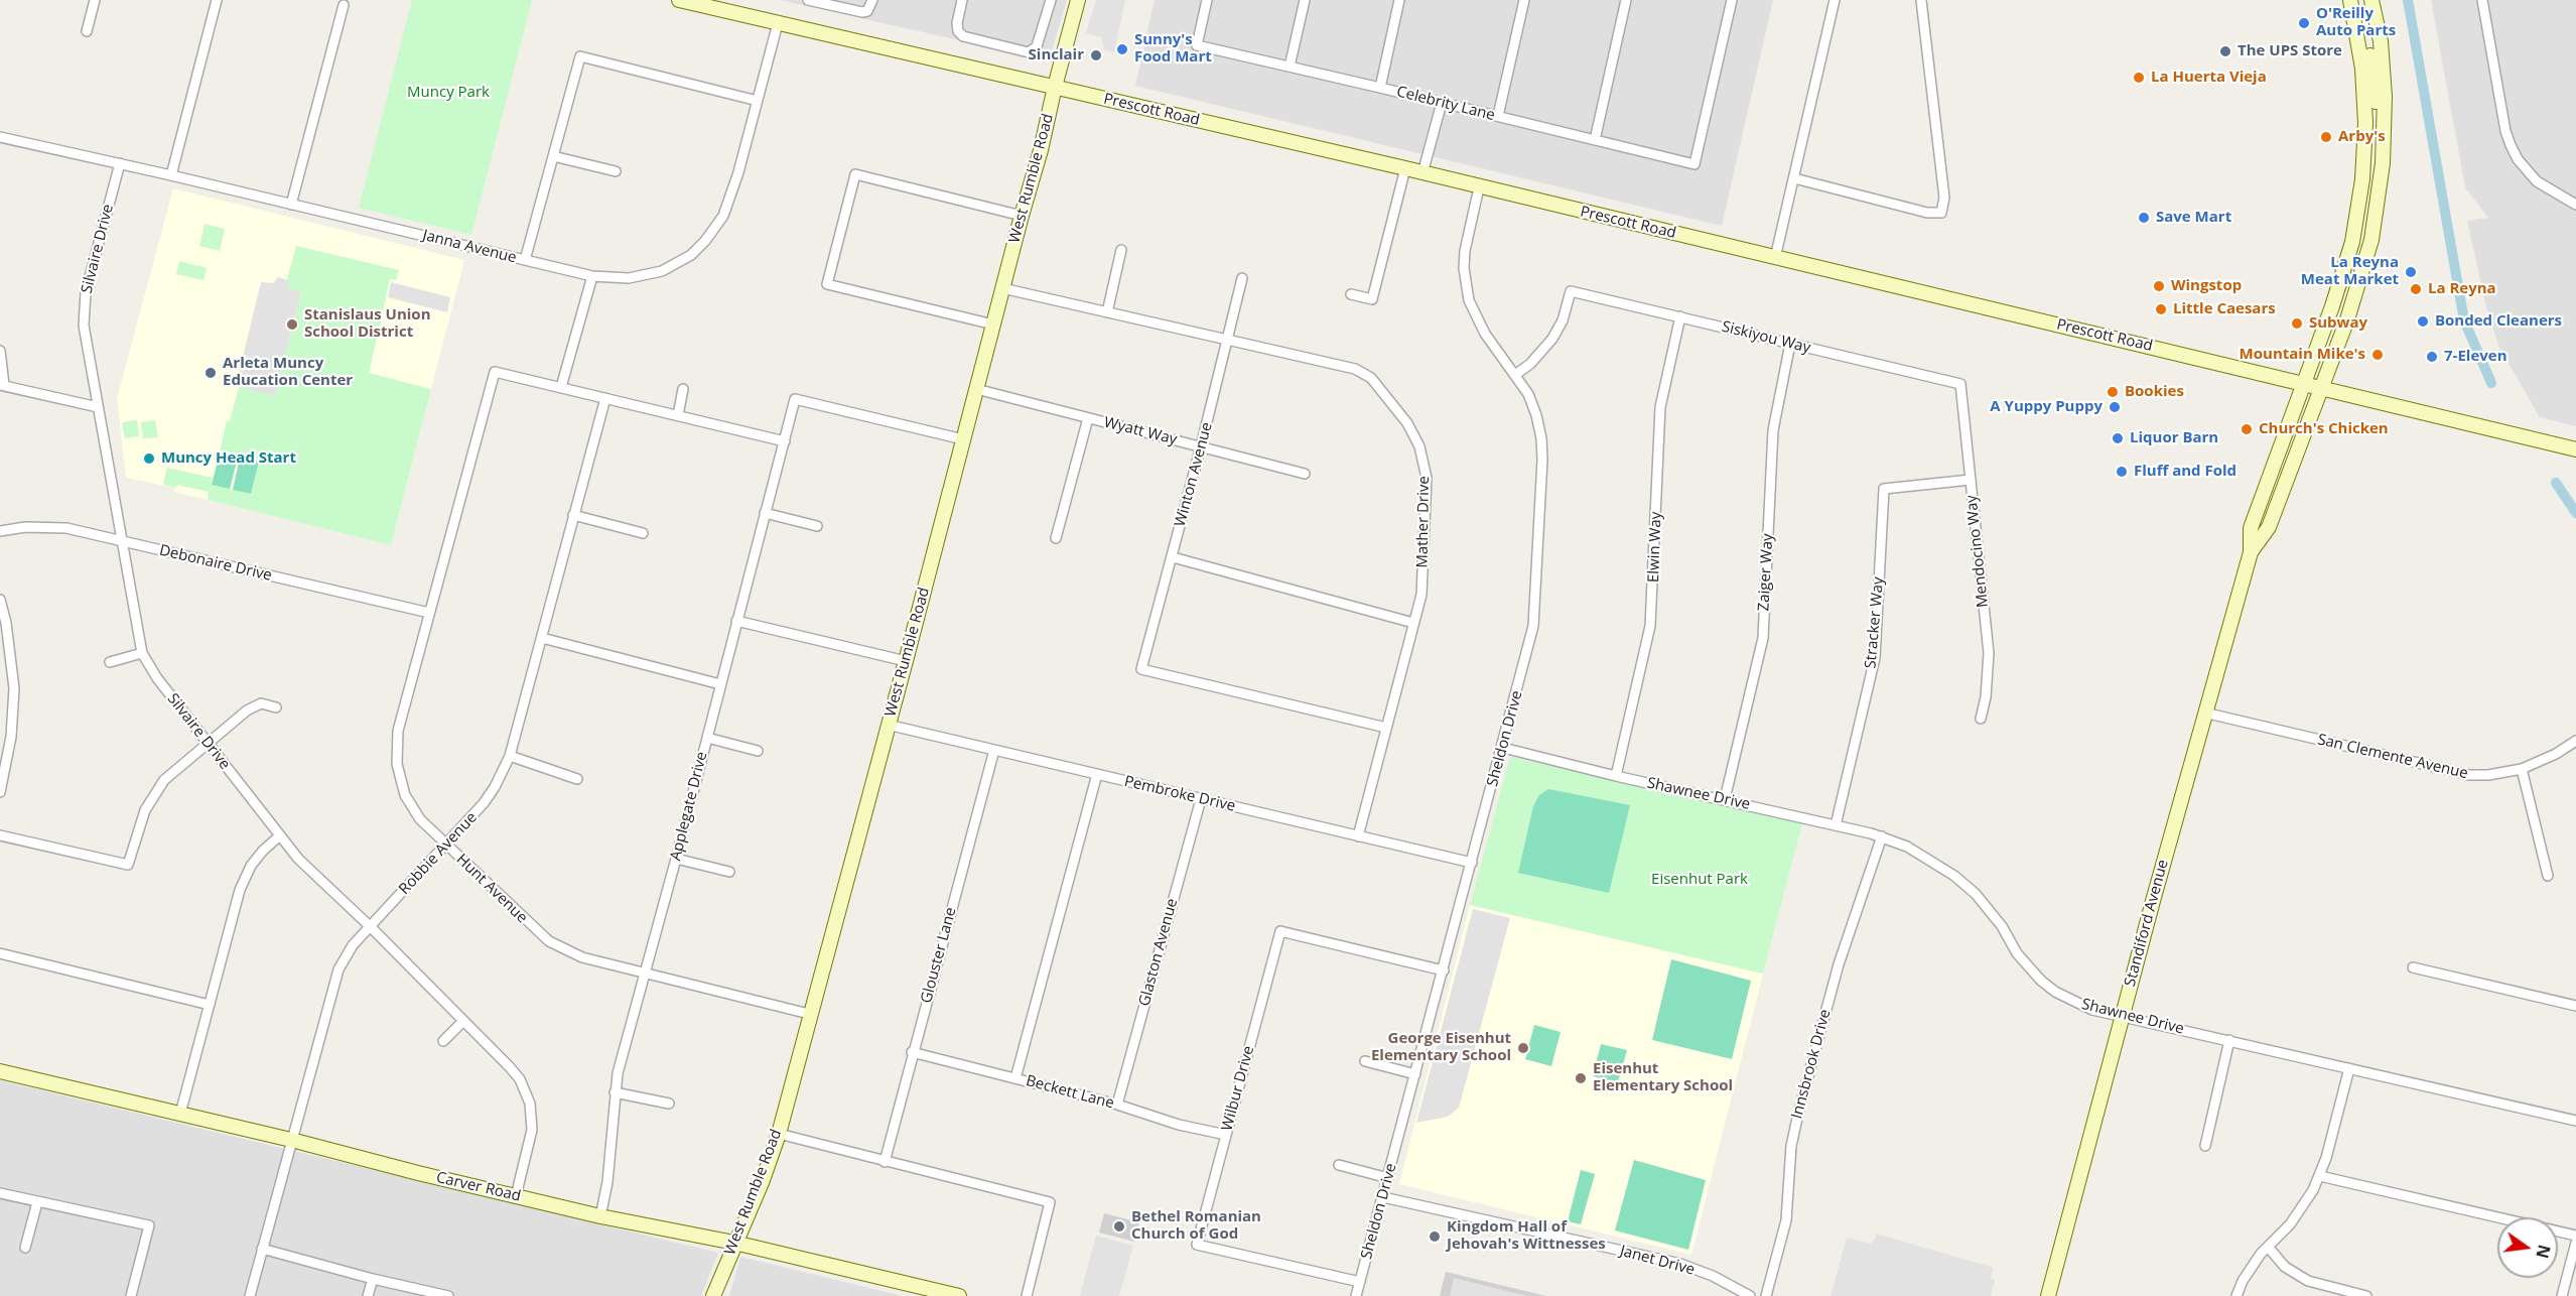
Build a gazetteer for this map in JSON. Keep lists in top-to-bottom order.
{
  "streets": {
    "main road": [
      "Prescott Road",
      "West Rumble Road",
      "Standiford Avenue",
      "Carver Road"
    ],
    "street": [
      "Celebrity Lane",
      "Janna Avenue",
      "Silvaire Drive",
      "Siskiyou Way",
      "Wyatt Way",
      "Winton Avenue",
      "Mather Drive",
      "Elwin Way",
      "Mendocino Way",
      "Debonaire Drive",
      "Zaiger Way",
      "Stracker Way",
      "Sheldon Drive",
      "San Clemente Avenue",
      "Pembroke Drive",
      "Shawnee Drive",
      "Applegate Drive",
      "Robbie Avenue",
      "Hunt Avenue",
      "Glaston Avenue",
      "Glouster Lane",
      "Innsbrook Drive",
      "Wilbur Drive",
      "Beckett Lane",
      "Janet Drive"
    ]
  },
  "crossings": [
    ["Prescott Road", "West Rumble Road"],
    ["Prescott Road", "Janna Avenue"],
    ["Prescott Road", "Sheldon Drive"],
    ["Prescott Road", "Standiford Avenue"],
    ["West Rumble Road", "Wyatt Way"],
    ["West Rumble Road", "Mather Drive"],
    ["West Rumble Road", "Pembroke Drive"],
    ["West Rumble Road", "Applegate Drive"],
    ["West Rumble Road", "Hunt Avenue"],
    ["West Rumble Road", "Carver Road"],
    ["Janna Avenue", "Silvaire Drive"],
    ["Silvaire Drive", "Debonaire Drive"],
    ["Silvaire Drive", "Robbie Avenue"],
    ["Silvaire Drive", "Carver Road"],
    ["Siskiyou Way", "Elwin Way"],
    ["Siskiyou Way", "Mendocino Way"],
    ["Siskiyou Way", "Zaiger Way"],
    ["Siskiyou Way", "Sheldon Drive"],
    ["Wyatt Way", "Winton Avenue"],
    ["Winton Avenue", "Mather Drive"],
    ["Mather Drive", "Pembroke Drive"],
    ["Elwin Way", "Shawnee Drive"],
    ["Mendocino Way", "Stracker Way"],
    ["Debonaire Drive", "Hunt Avenue"],
    ["Zaiger Way", "Shawnee Drive"],
    ["Stracker Way", "Shawnee Drive"],
    ["Sheldon Drive", "Pembroke Drive"],
    ["Sheldon Drive", "Shawnee Drive"],
    ["Sheldon Drive", "Wilbur Drive"],
    ["Sheldon Drive", "Janet Drive"],
    ["San Clemente Avenue", "Standiford Avenue"],
    ["Pembroke Drive", "Glaston Avenue"],
    ["Pembroke Drive", "Glouster Lane"],
    ["Shawnee Drive", "Standiford Avenue"],
    ["Shawnee Drive", "Innsbrook Drive"],
    ["Applegate Drive", "Hunt Avenue"],
    ["Applegate Drive", "Carver Road"],
    ["Robbie Avenue", "Hunt Avenue"],
    ["Robbie Avenue", "Carver Road"],
    ["Glaston Avenue", "Beckett Lane"],
    ["Glouster Lane", "Beckett Lane"],
    ["Wilbur Drive", "Beckett Lane"]
  ],
  "parks": ["Muncy Park", "Eisenhut Park"],
  "places": [
    "O'Reilly Auto Parts",
    "Sunny's Food Mart",
    "The UPS Store",
    "Sinclair",
    "La Huerta Vieja",
    "Arby's",
    "Save Mart",
    "La Reyna Meat Market",
    "Wingstop",
    "La Reyna",
    "Little Caesars",
    "Bonded Cleaners",
    "Subway",
    "Stanislaus Union School District",
    "Mountain Mike's",
    "7-Eleven",
    "Arleta Muncy Education Center",
    "Bookies",
    "A Yuppy Puppy",
    "Church's Chicken",
    "Liquor Barn",
    "Muncy Head Start",
    "Fluff and Fold",
    "George Eisenhut Elementary School",
    "Eisenhut Elementary School",
    "Bethel Romanian Church of God",
    "Kingdom Hall of Jehovah's Wittnesses"
  ],
  "north": "right"
}
